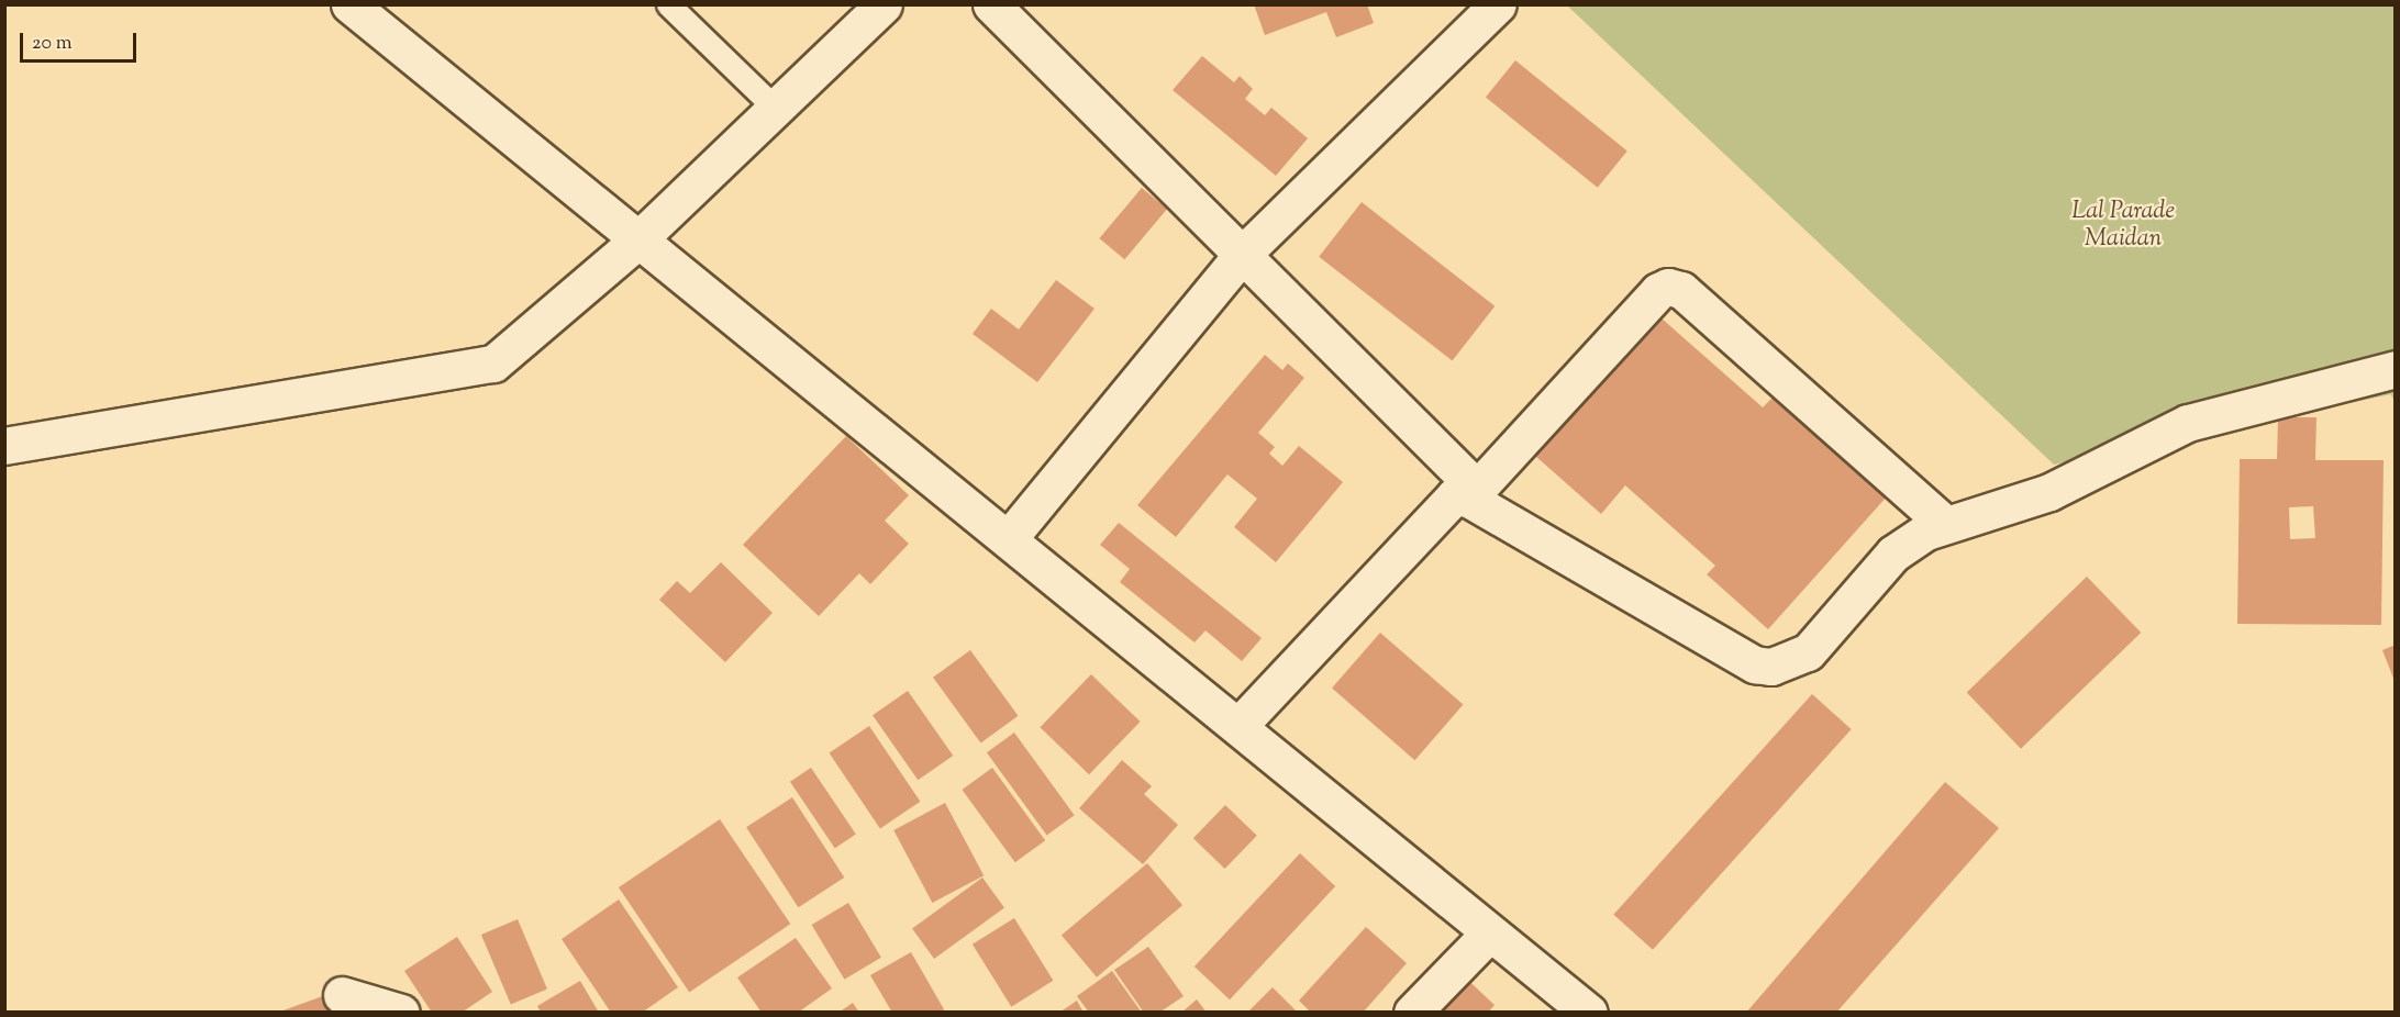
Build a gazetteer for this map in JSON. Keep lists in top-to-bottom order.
{
  "parks": ["Lal Parade Maidan"],
  "scale_bar": "20 m"
}
